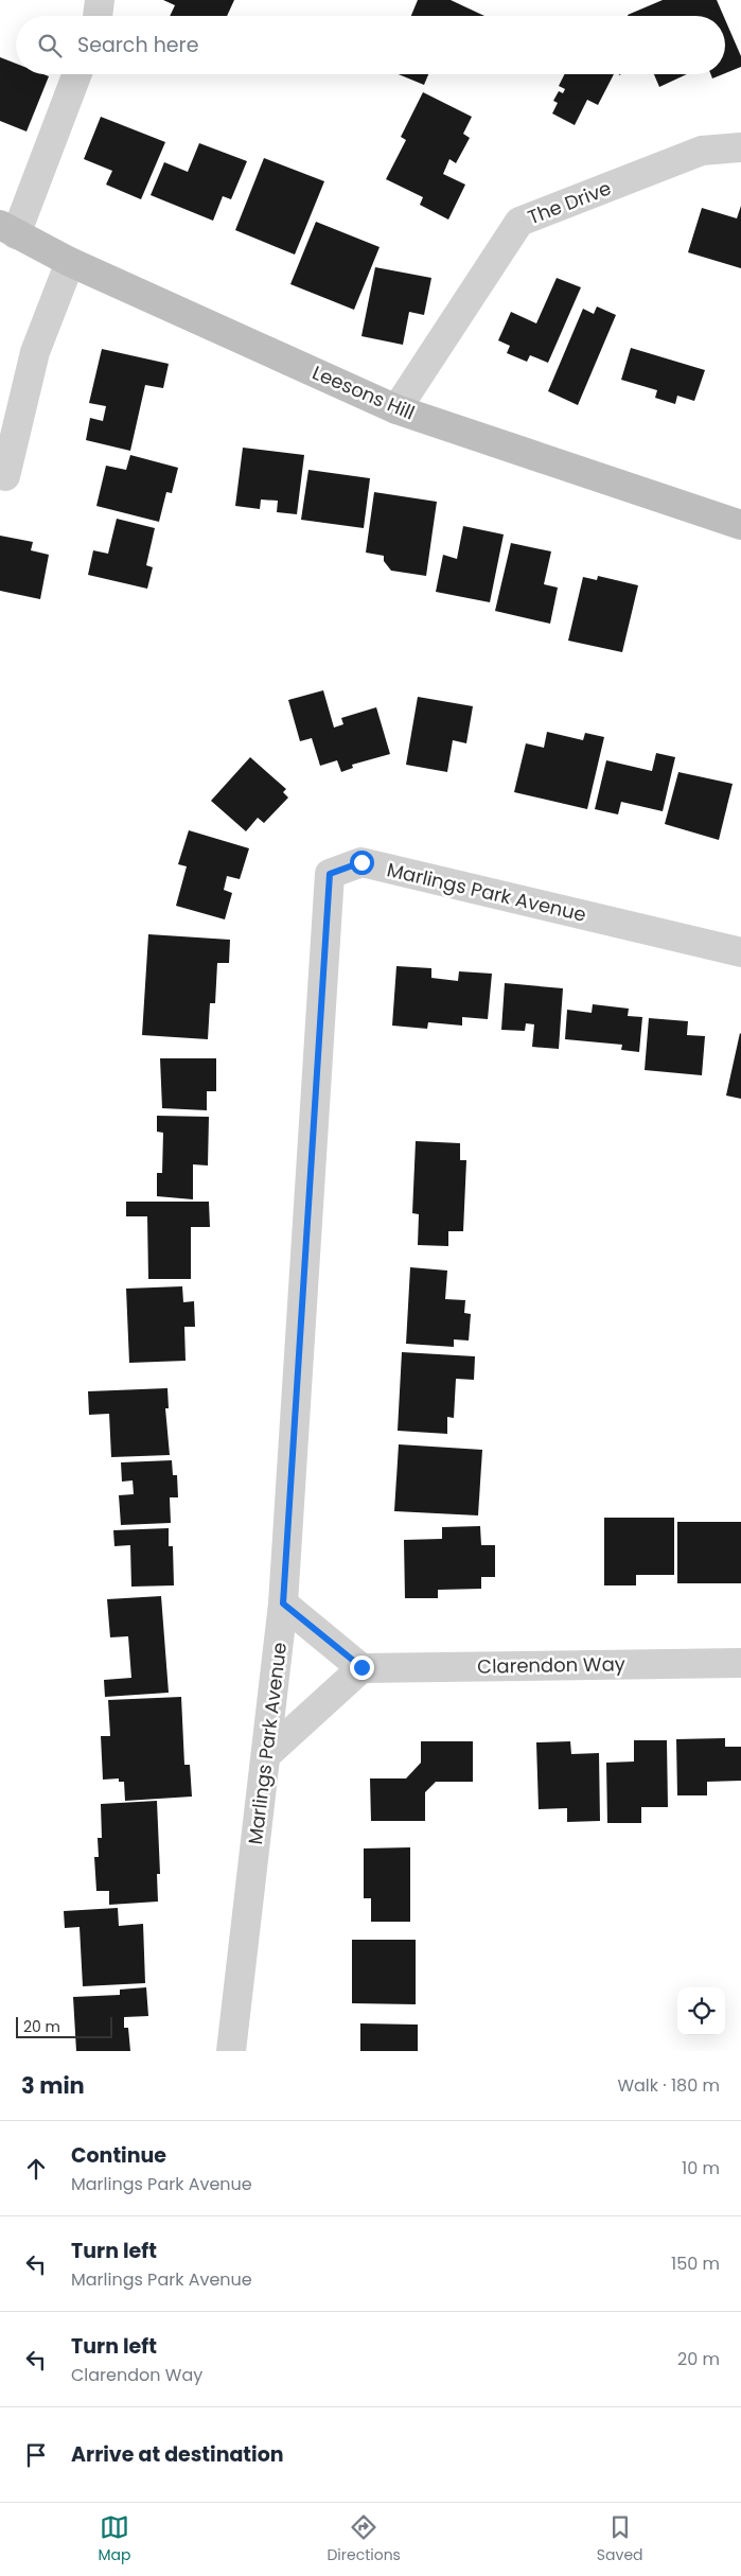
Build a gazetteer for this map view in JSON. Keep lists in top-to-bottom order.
{
  "streets": {
    "street": [
      "The Drive",
      "Leesons Hill",
      "Marlings Park Avenue",
      "Clarendon Way"
    ]
  },
  "crossings": [
    ["The Drive", "Leesons Hill"]
  ],
  "scale_bar": "20 m",
  "page": {
    "search": "Search here",
    "scale": "20 m",
    "heading": ["3 min", "Walk · 180 m"],
    "list": [
      ["Continue", "Marlings Park Avenue", "10 m"],
      ["Turn left", "Marlings Park Avenue", "150 m"],
      ["Turn left", "Clarendon Way", "20 m"],
      "Arrive at destination"
    ],
    "nav": ["Map", "Directions", "Saved"]
  }
}
